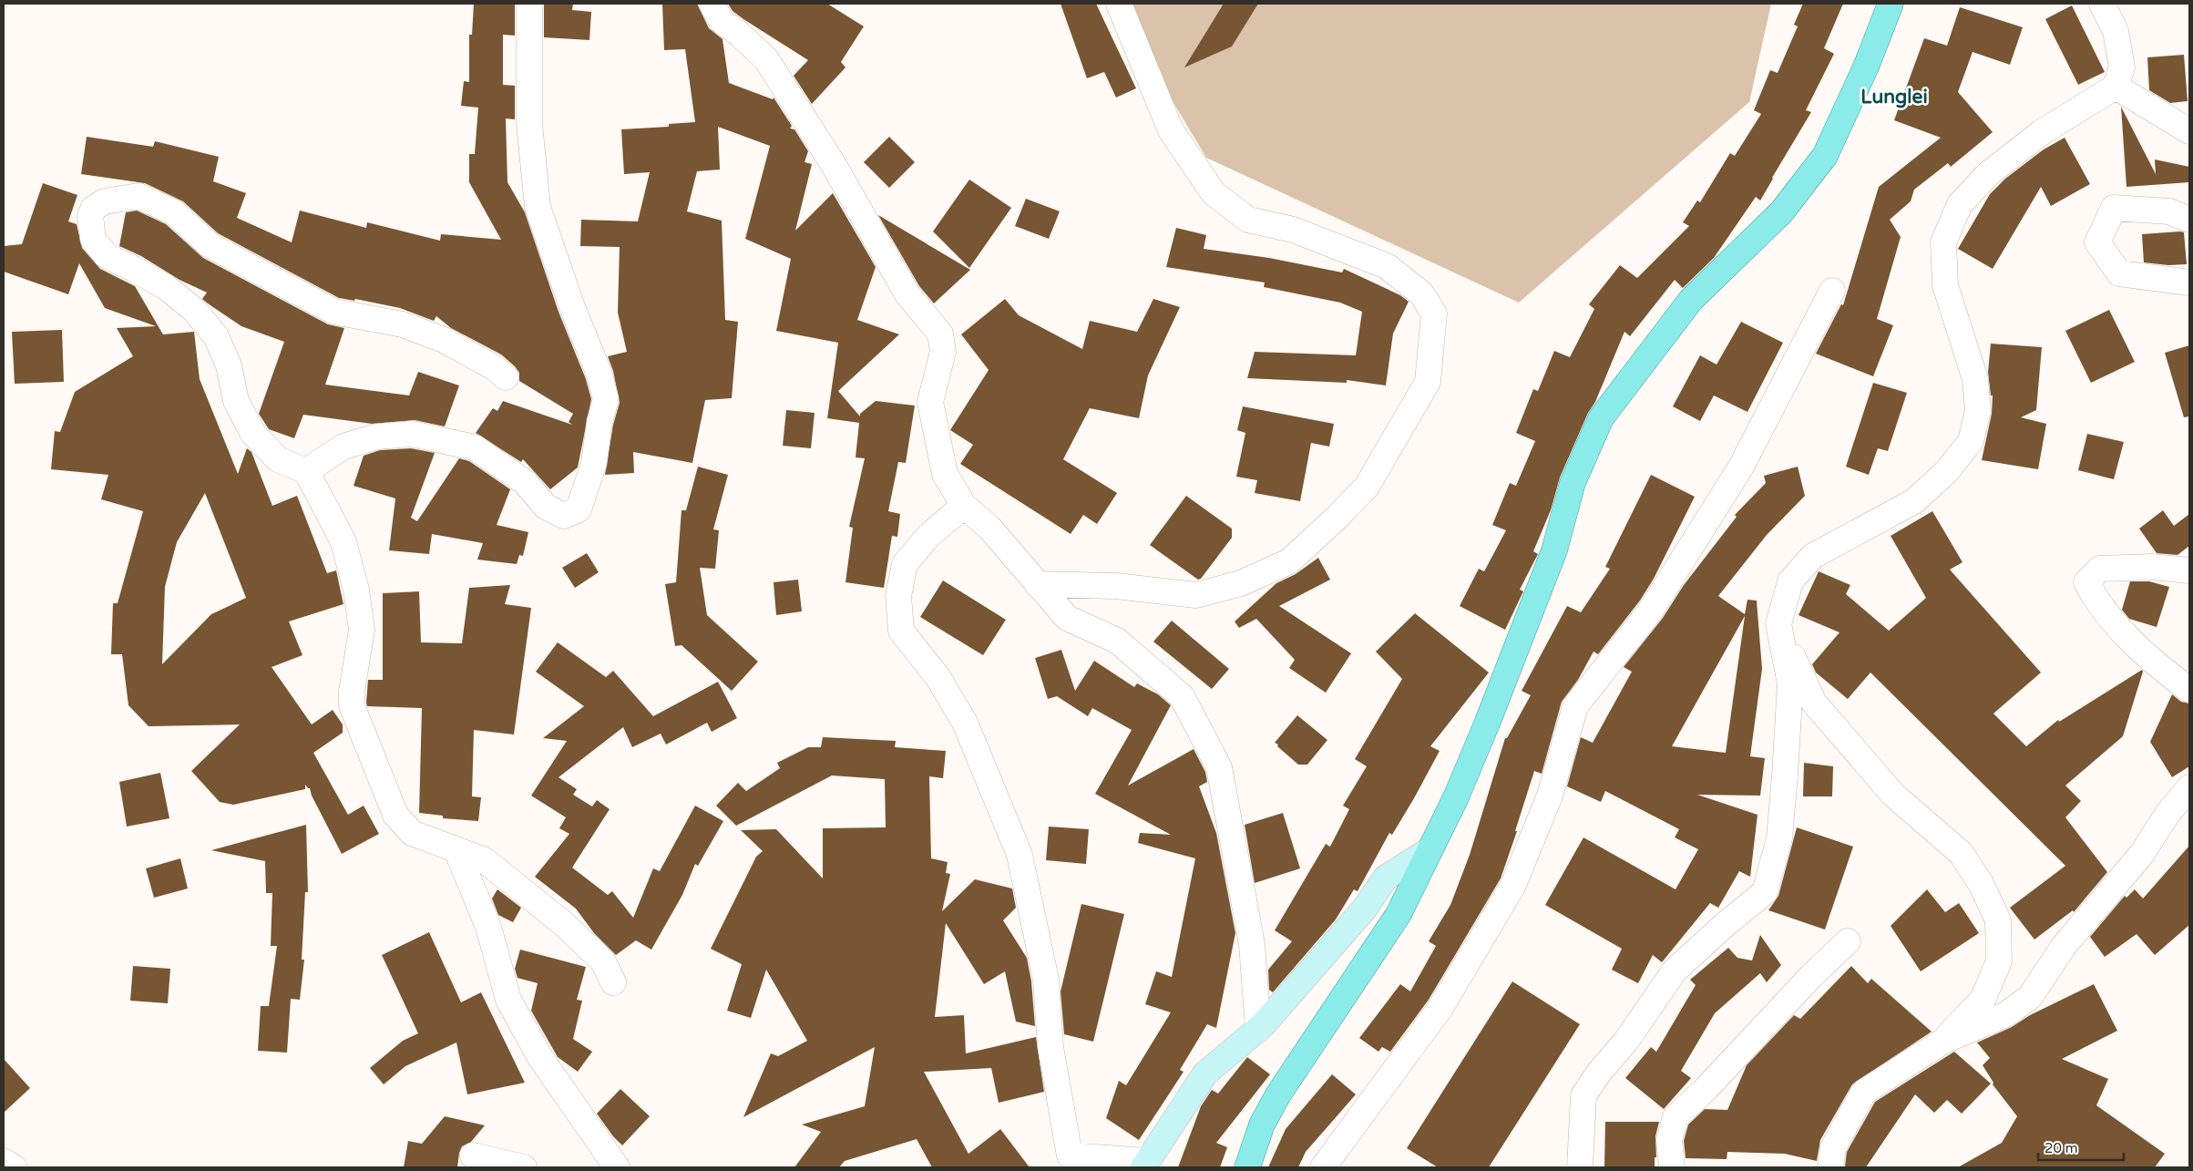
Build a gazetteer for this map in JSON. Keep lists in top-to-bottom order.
{
  "districts": ["Lunglei"],
  "scale_bar": "20 m"
}
